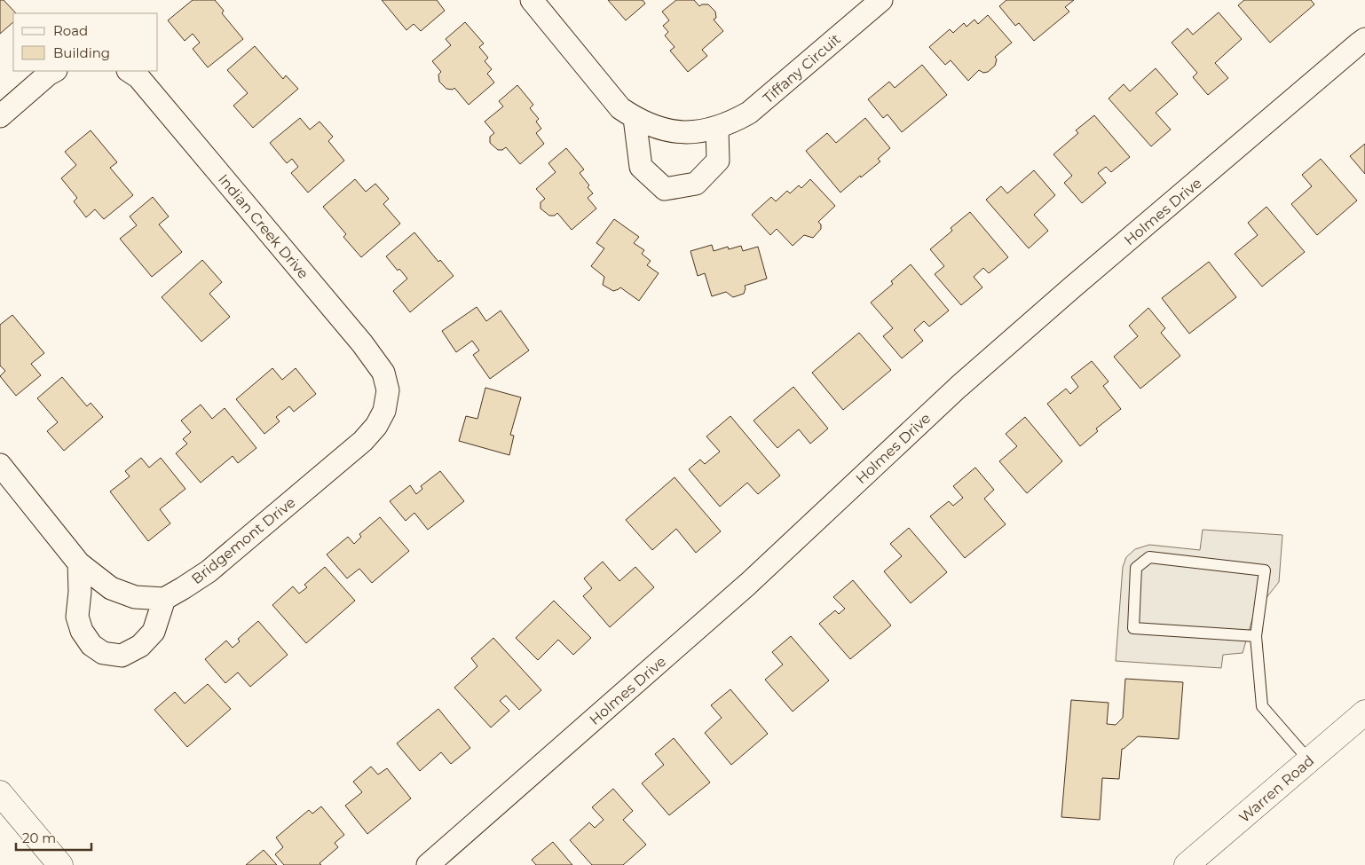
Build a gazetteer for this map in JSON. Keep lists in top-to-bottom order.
{
  "streets": {
    "main road": ["Warren Road"],
    "street": [
      "Tiffany Circuit",
      "Holmes Drive",
      "Indian Creek Drive",
      "Bridgemont Drive"
    ]
  },
  "crossings": [
    ["Indian Creek Drive", "Bridgemont Drive"]
  ],
  "legend": ["Road", "Building"],
  "scale_bar": "20 m"
}
